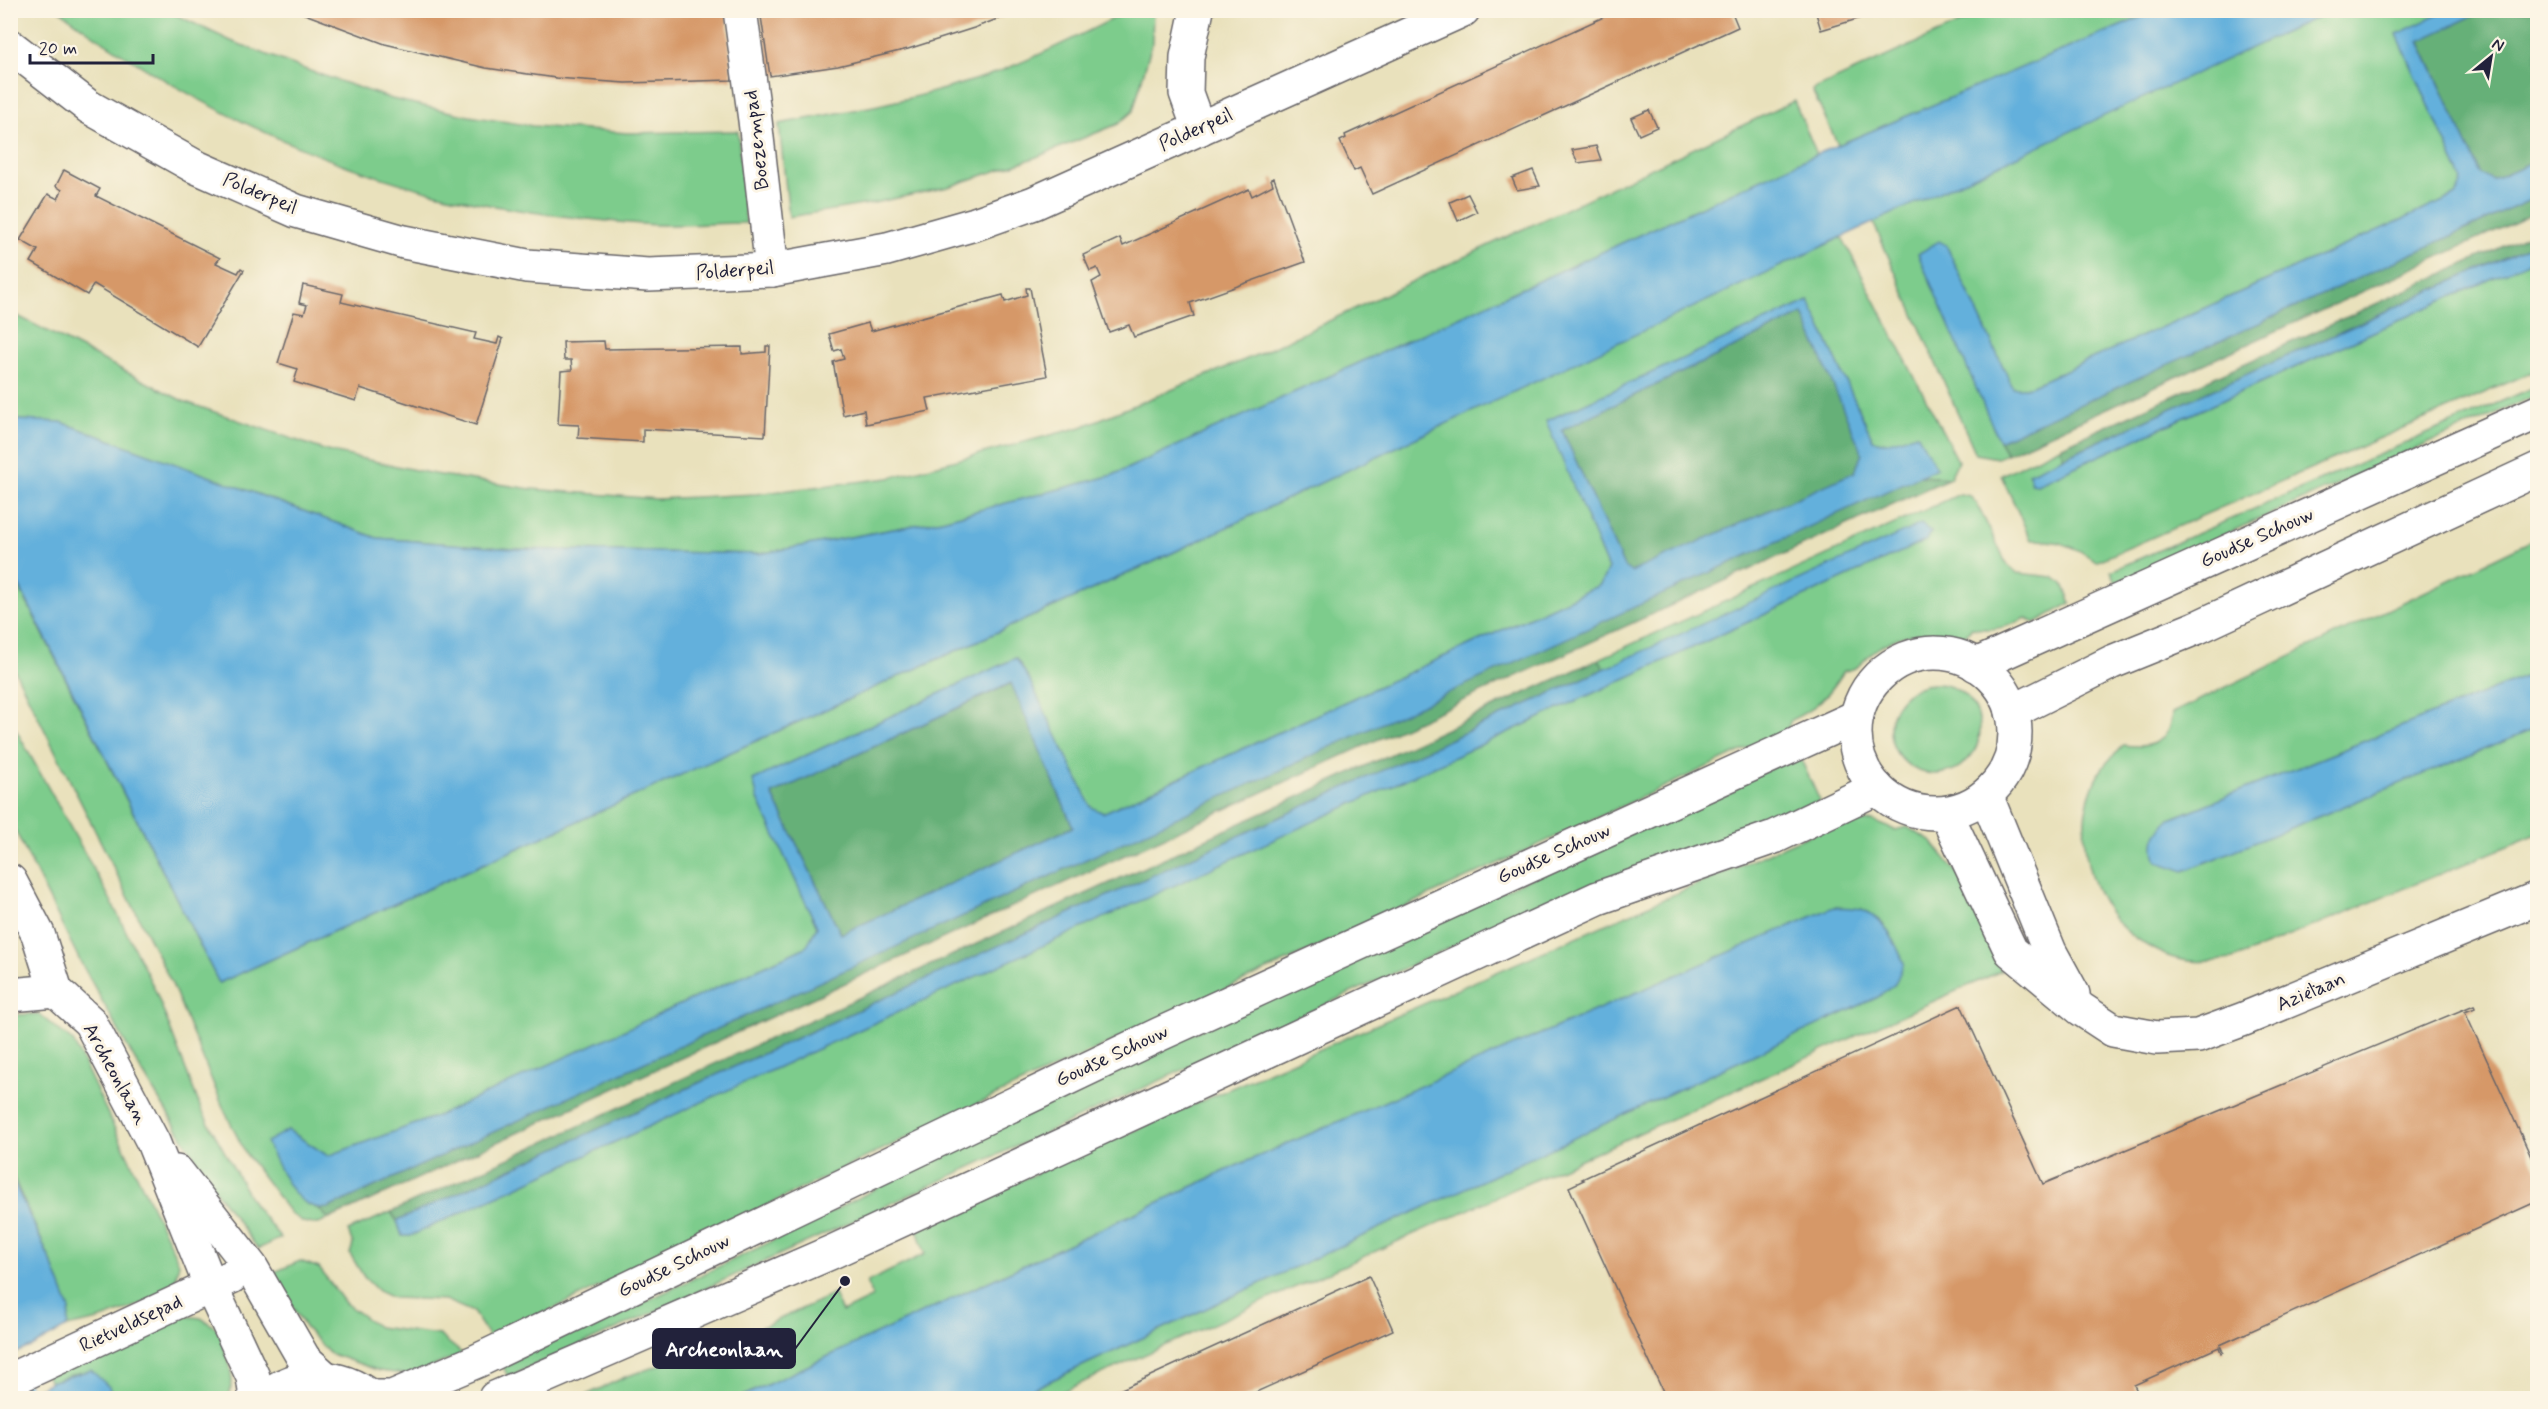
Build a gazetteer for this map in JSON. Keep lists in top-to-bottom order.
{
  "streets": {
    "main road": [
      "Polderpeil",
      "Boezempad",
      "Goudse Schouw",
      "Aziëlaan",
      "Archeonlaan",
      "Rietveldsepad"
    ]
  },
  "crossings": [
    ["Polderpeil", "Boezempad"],
    ["Goudse Schouw", "Aziëlaan"],
    ["Archeonlaan", "Rietveldsepad"]
  ],
  "places": ["Archeonlaan"],
  "scale_bar": "20 m",
  "north": "top right"
}
